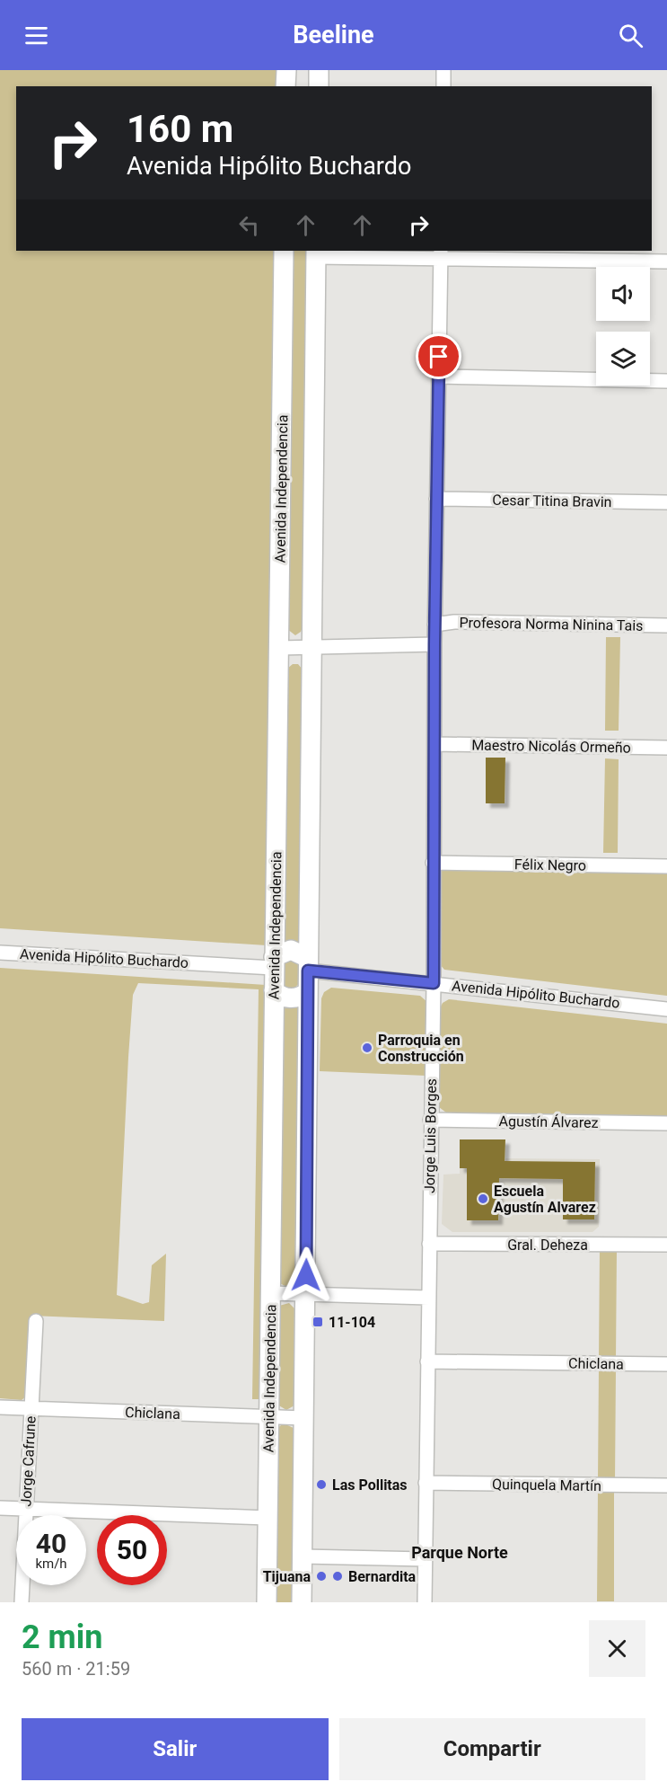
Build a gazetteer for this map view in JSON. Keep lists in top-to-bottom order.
{
  "streets": {
    "main road": ["Avenida Independencia"],
    "street": [
      "Cesar Titina Bravin",
      "Profesora Norma Ninina Tais",
      "Maestro Nicolás Ormeño",
      "Félix Negro",
      "Avenida Hipólito Buchardo",
      "Agustín Álvarez",
      "Jorge Luis Borges",
      "Gral. Deheza",
      "Chiclana",
      "Jorge Cafrune",
      "Quinquela Martín"
    ]
  },
  "crossings": [
    ["Avenida Independencia", "Avenida Hipólito Buchardo"],
    ["Avenida Independencia", "Chiclana"],
    ["Cesar Titina Bravin", "Jorge Luis Borges"],
    ["Profesora Norma Ninina Tais", "Jorge Luis Borges"],
    ["Maestro Nicolás Ormeño", "Jorge Luis Borges"],
    ["Félix Negro", "Jorge Luis Borges"],
    ["Avenida Hipólito Buchardo", "Jorge Luis Borges"],
    ["Agustín Álvarez", "Jorge Luis Borges"],
    ["Jorge Luis Borges", "Gral. Deheza"],
    ["Jorge Luis Borges", "Chiclana"],
    ["Jorge Luis Borges", "Quinquela Martín"],
    ["Chiclana", "Jorge Cafrune"]
  ],
  "districts": ["Parque Norte"],
  "places": {
    "other": [
      "Parroquia en Construcción",
      "Escuela Agustín Alvarez",
      "Las Pollitas",
      "Tijuana",
      "Bernardita"
    ],
    "transit": ["11-104"]
  },
  "page": {
    "header": "Beeline",
    "turn": ["160 m", "Avenida Hipólito Buchardo"],
    "speed": "40 km/h",
    "limit": "50",
    "heading": ["2 min", "560 m · 21:59"],
    "buttons": ["Salir", "Compartir"]
  }
}
